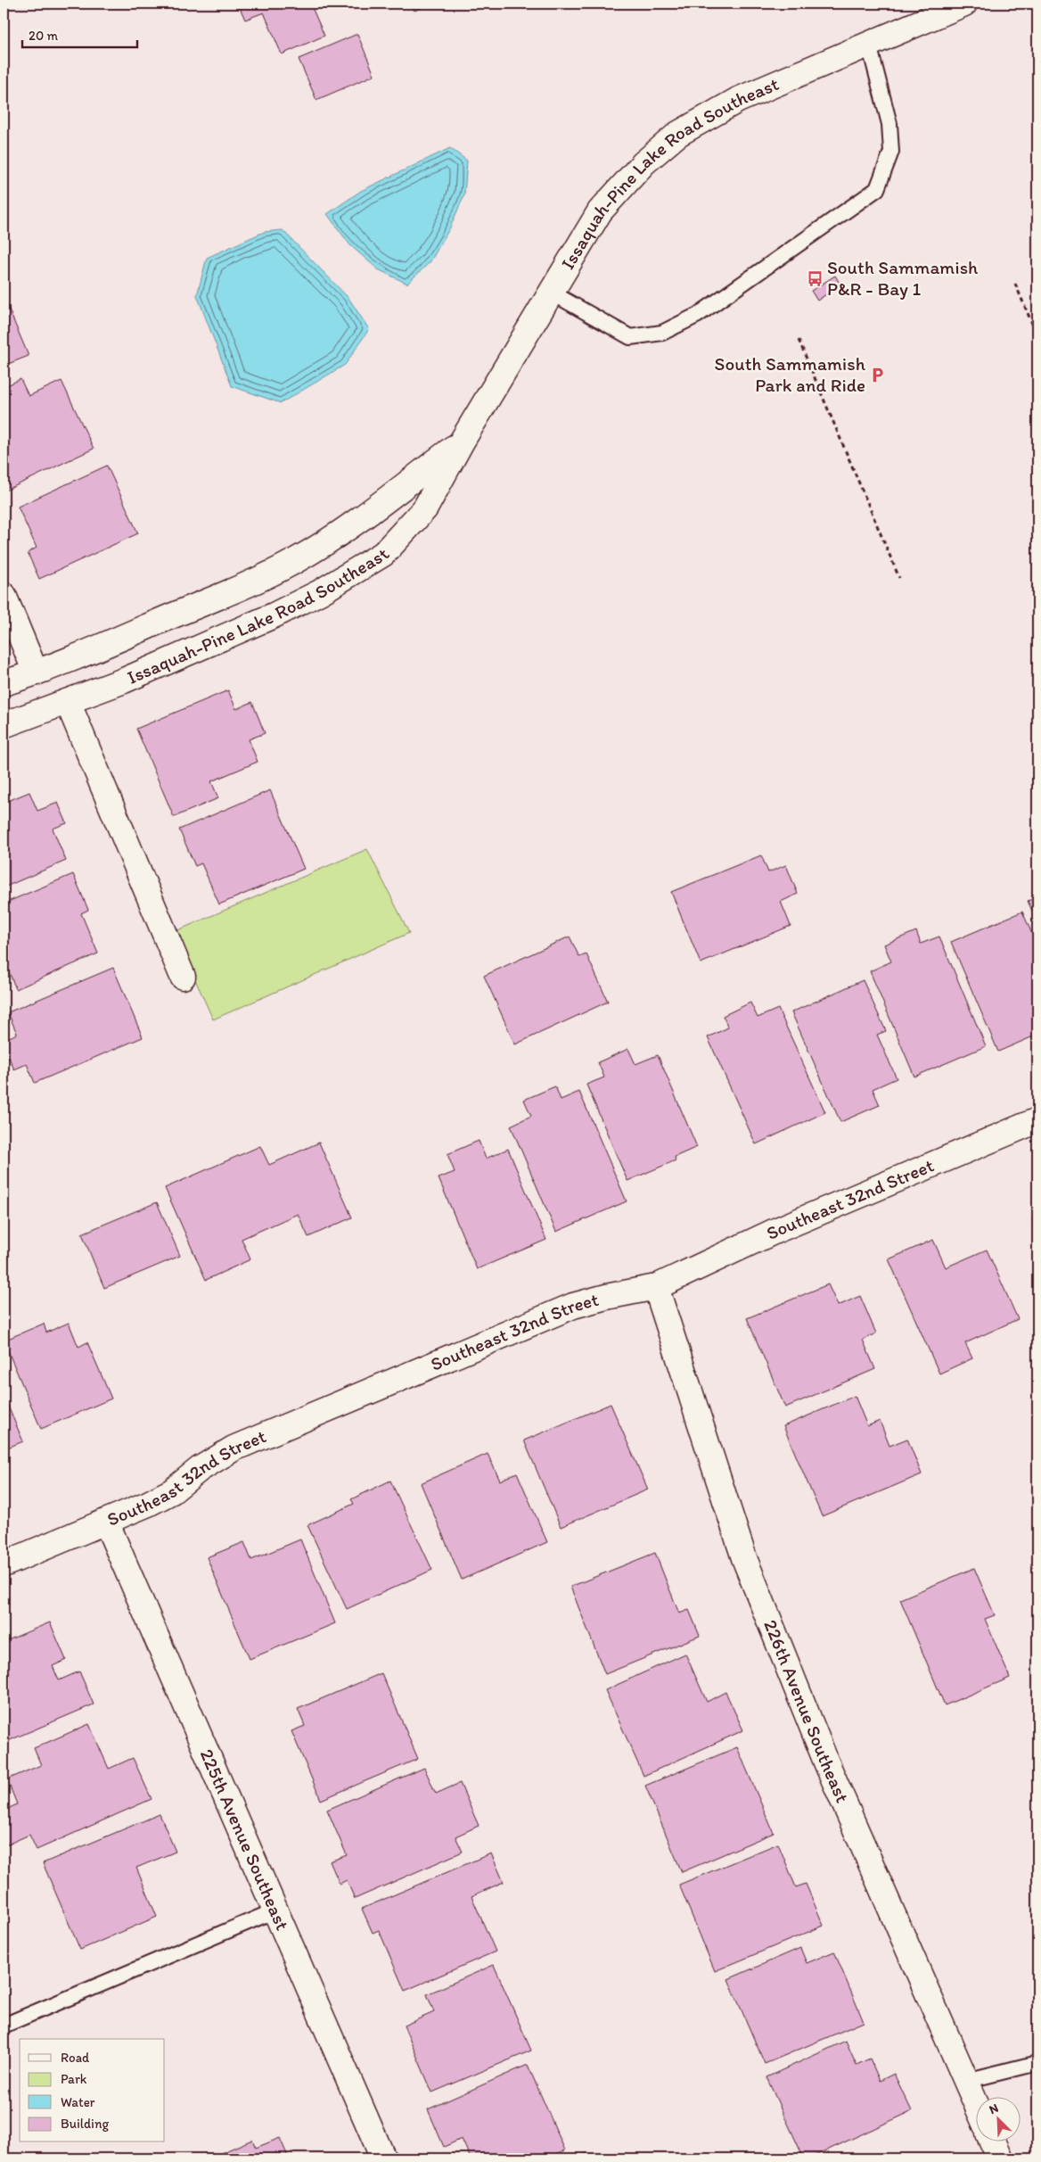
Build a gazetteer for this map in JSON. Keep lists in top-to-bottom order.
{
  "streets": {
    "street": [
      "Issaquah-Pine Lake Road Southeast",
      "Southeast 32nd Street",
      "226th Avenue Southeast",
      "225th Avenue Southeast"
    ]
  },
  "crossings": [
    ["Southeast 32nd Street", "226th Avenue Southeast"],
    ["Southeast 32nd Street", "225th Avenue Southeast"]
  ],
  "places": {
    "bus stop": ["South Sammamish P&R - Bay 1"],
    "parking": ["South Sammamish Park and Ride"]
  },
  "legend": [
    "Road",
    "Park",
    "Water",
    "Building"
  ],
  "scale_bar": "20 m",
  "north": "top left"
}
